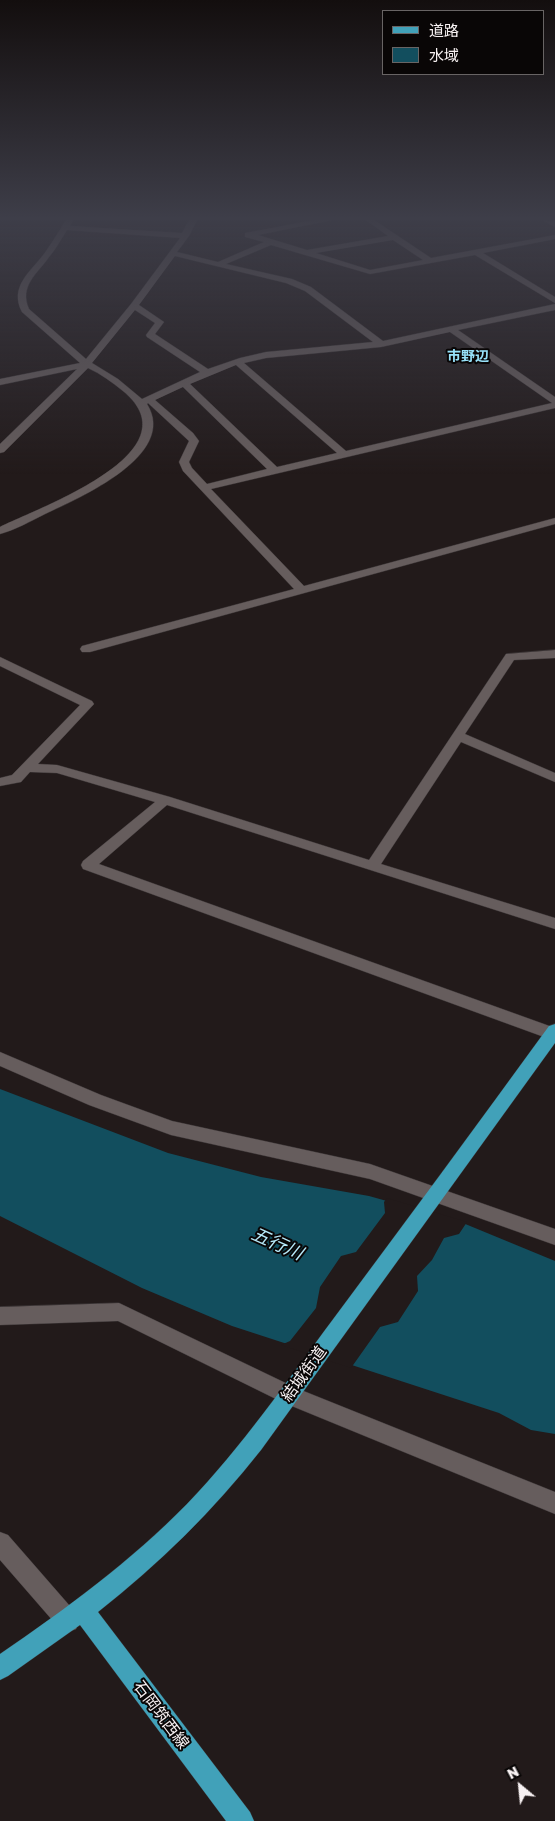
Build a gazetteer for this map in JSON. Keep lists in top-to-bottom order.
{
  "streets": {
    "main road": ["結城街道", "石岡筑西線"]
  },
  "crossings": [
    ["結城街道", "石岡筑西線"]
  ],
  "districts": ["市野辺"],
  "water": ["五行川"],
  "legend": ["道路", "水域"],
  "north": "top left"
}
